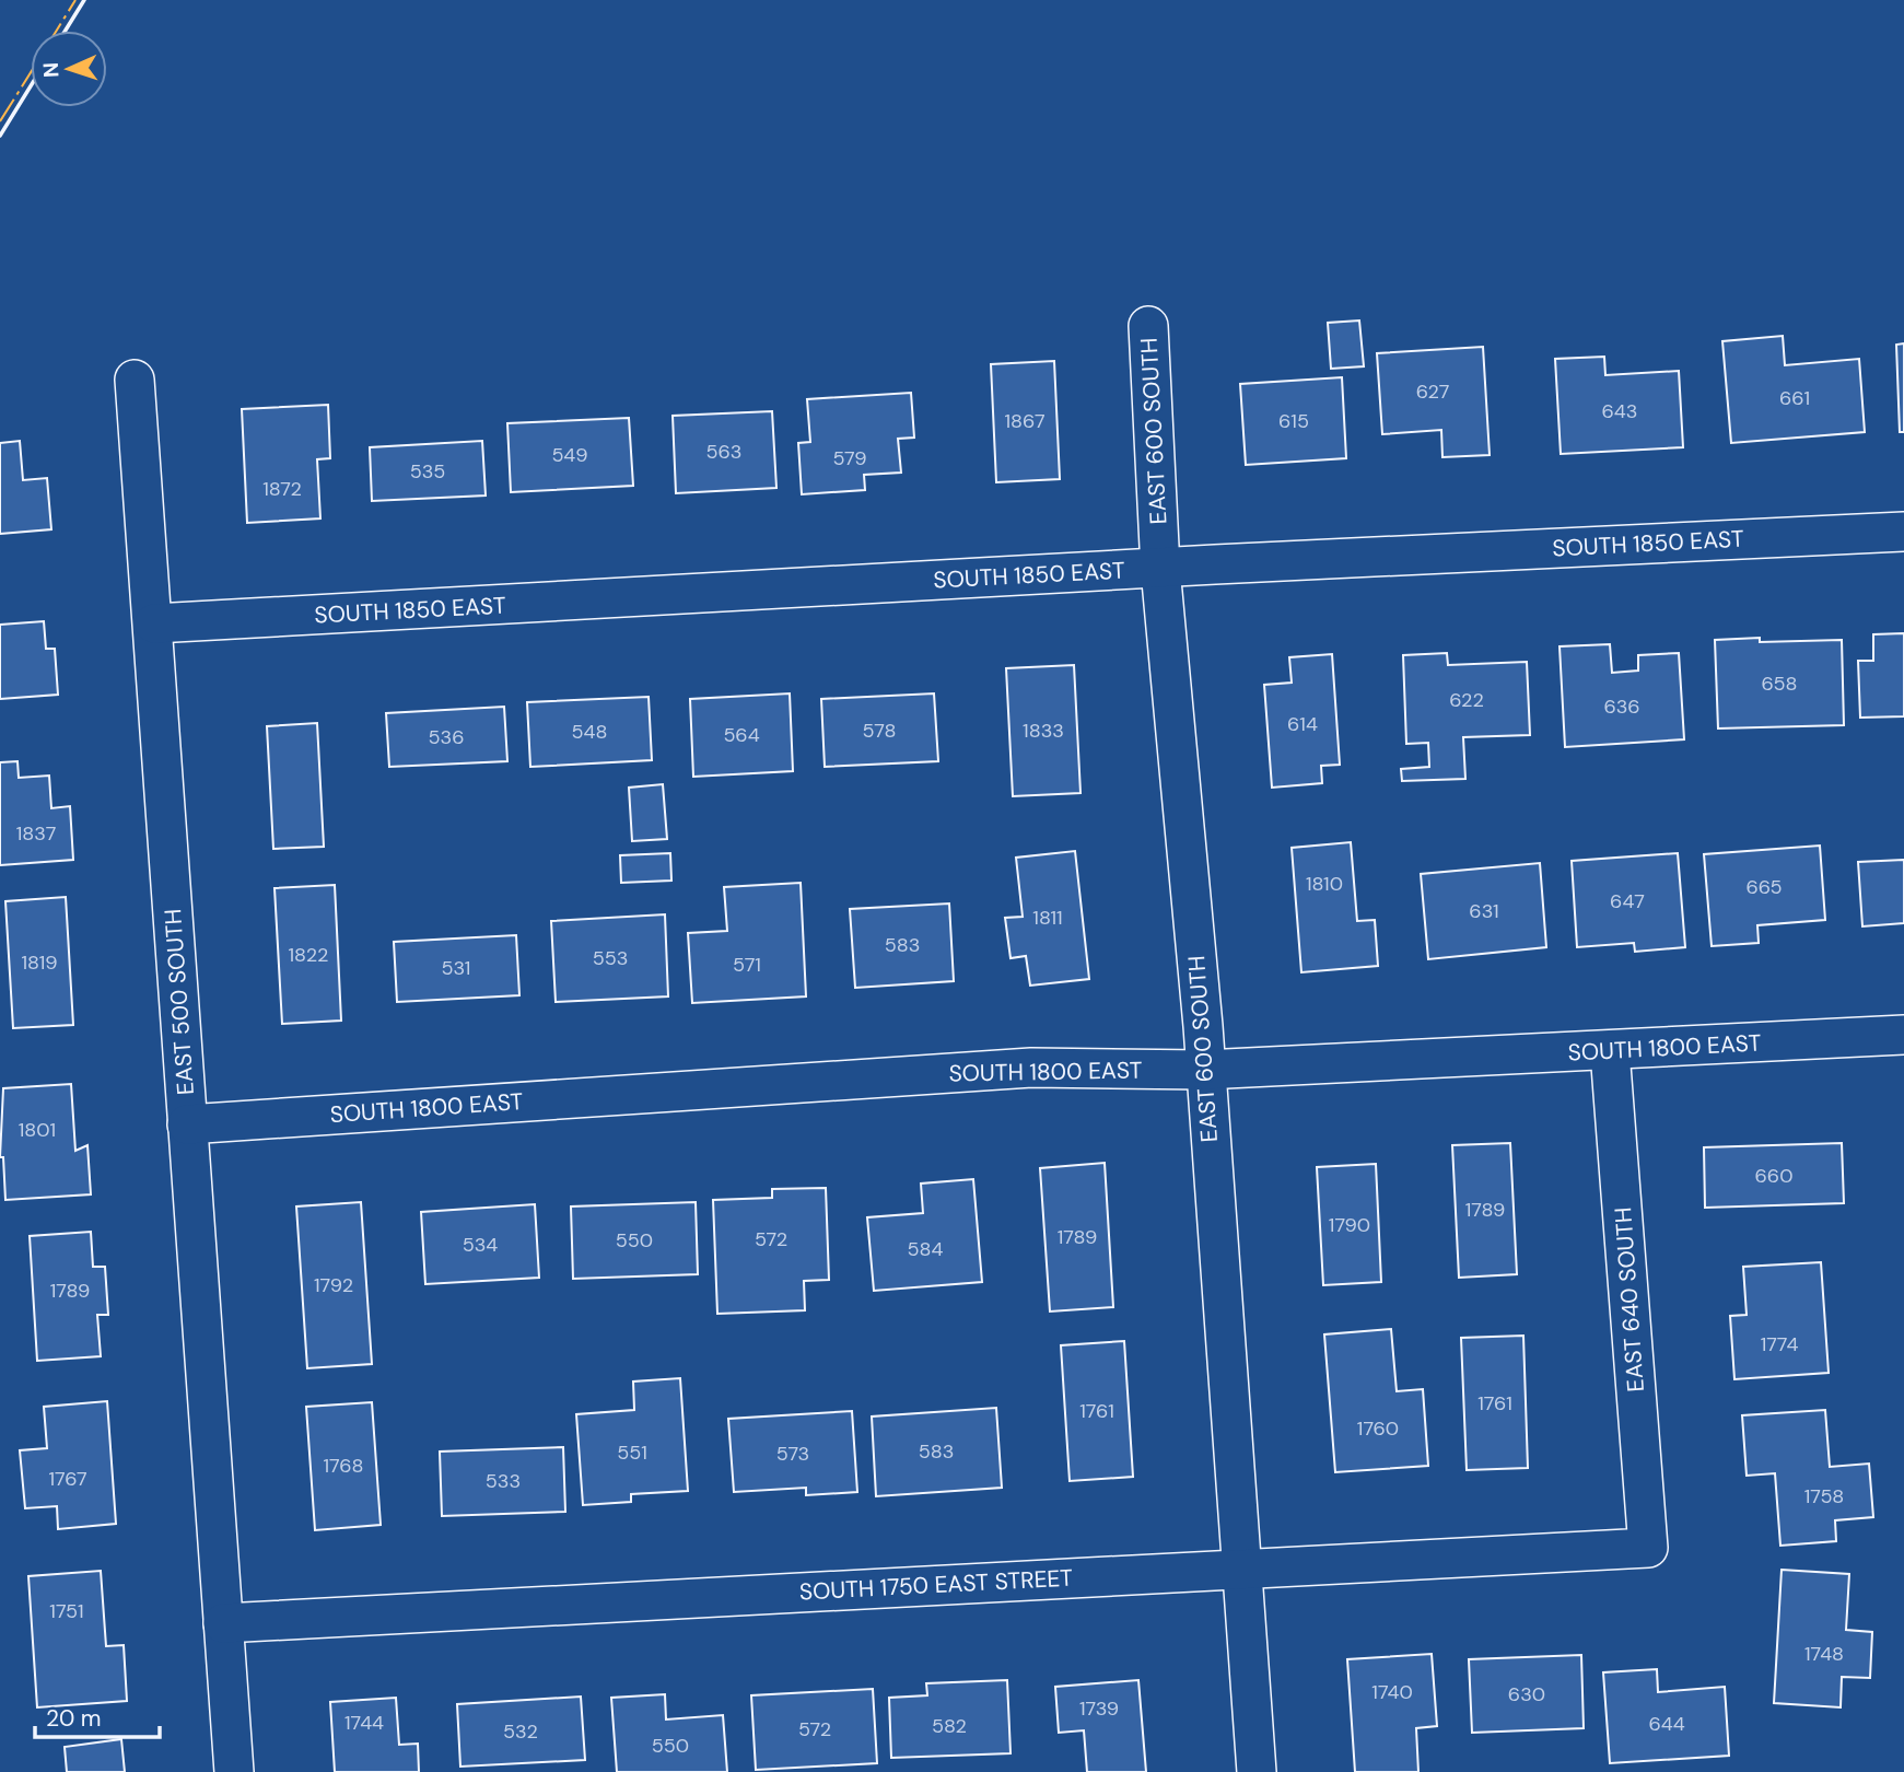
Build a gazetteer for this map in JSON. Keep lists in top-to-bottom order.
{
  "streets": {
    "street": [
      "EAST 600 SOUTH",
      "SOUTH 1850 EAST",
      "EAST 500 SOUTH",
      "SOUTH 1800 EAST",
      "EAST 640 SOUTH",
      "SOUTH 1750 EAST STREET"
    ]
  },
  "crossings": [
    ["EAST 600 SOUTH", "SOUTH 1850 EAST"],
    ["EAST 600 SOUTH", "SOUTH 1800 EAST"],
    ["EAST 600 SOUTH", "SOUTH 1750 EAST STREET"],
    ["SOUTH 1850 EAST", "EAST 500 SOUTH"],
    ["EAST 500 SOUTH", "SOUTH 1800 EAST"],
    ["EAST 500 SOUTH", "SOUTH 1750 EAST STREET"],
    ["SOUTH 1800 EAST", "EAST 640 SOUTH"],
    ["EAST 640 SOUTH", "SOUTH 1750 EAST STREET"]
  ],
  "house_numbers": [
    "627",
    "661",
    "643",
    "1867",
    "615",
    "563",
    "549",
    "579",
    "535",
    "1872",
    "658",
    "622",
    "636",
    "614",
    "578",
    "1833",
    "548",
    "564",
    "536",
    "1837",
    "1810",
    "665",
    "647",
    "631",
    "1811",
    "583",
    "1822",
    "553",
    "1819",
    "571",
    "531",
    "1801",
    "660",
    "1789",
    "1790",
    "1789",
    "572",
    "550",
    "534",
    "584",
    "1792",
    "1789",
    "1774",
    "1761",
    "1761",
    "1760",
    "583",
    "551",
    "573",
    "1768",
    "1767",
    "533",
    "1758",
    "1751",
    "1748",
    "1740",
    "630",
    "1739",
    "1744",
    "644",
    "582",
    "572",
    "532",
    "550"
  ],
  "scale_bar": "20 m",
  "north": "left"
}
